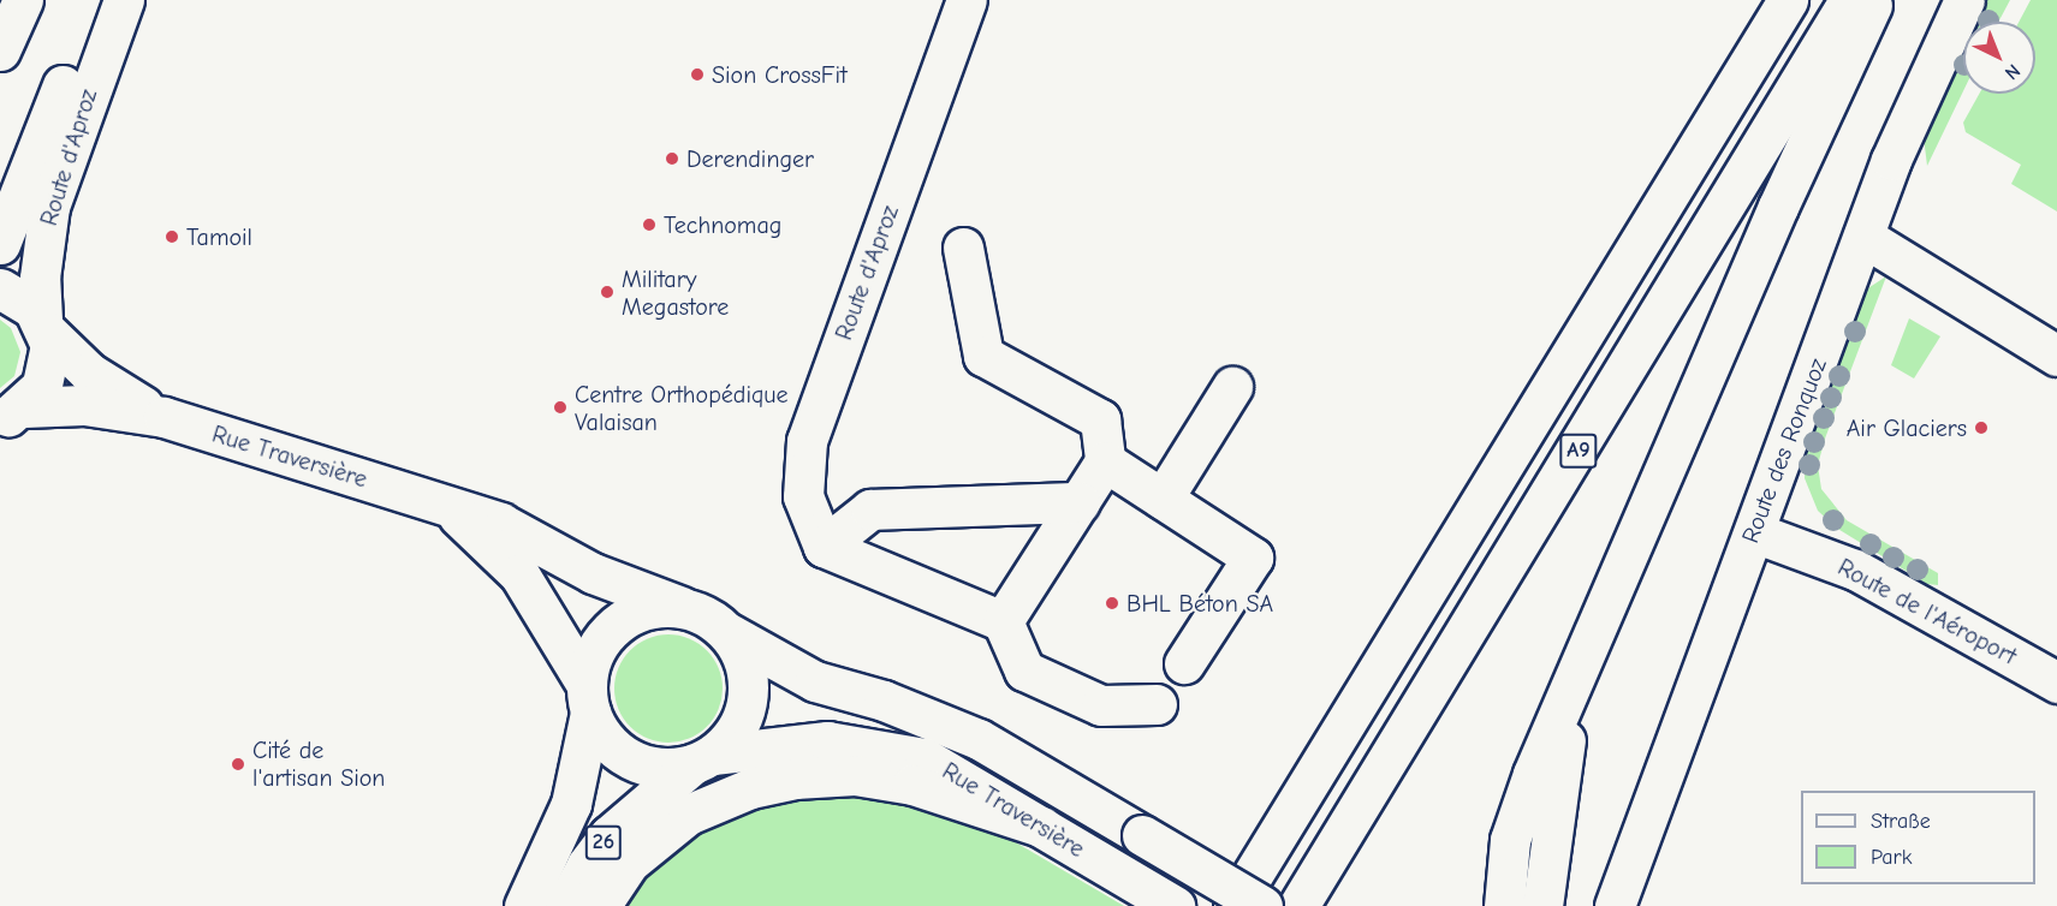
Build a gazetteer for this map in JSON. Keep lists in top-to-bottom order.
{
  "streets": {
    "main road": [
      "Route d'Aproz",
      "A9",
      "Route des Ronquoz",
      "Rue Traversière",
      "Route de l'Aéroport",
      "26"
    ]
  },
  "crossings": [
    ["Route d'Aproz", "Rue Traversière"],
    ["Route des Ronquoz", "Route de l'Aéroport"],
    ["Rue Traversière", "26"]
  ],
  "places": [
    "Sion CrossFit",
    "Derendinger",
    "Technomag",
    "Tamoil",
    "Military Megastore",
    "Centre Orthopédique Valaisan",
    "Air Glaciers",
    "BHL Béton SA",
    "Cité de l'artisan Sion"
  ],
  "legend": ["Straße", "Park"],
  "north": "bottom right"
}
